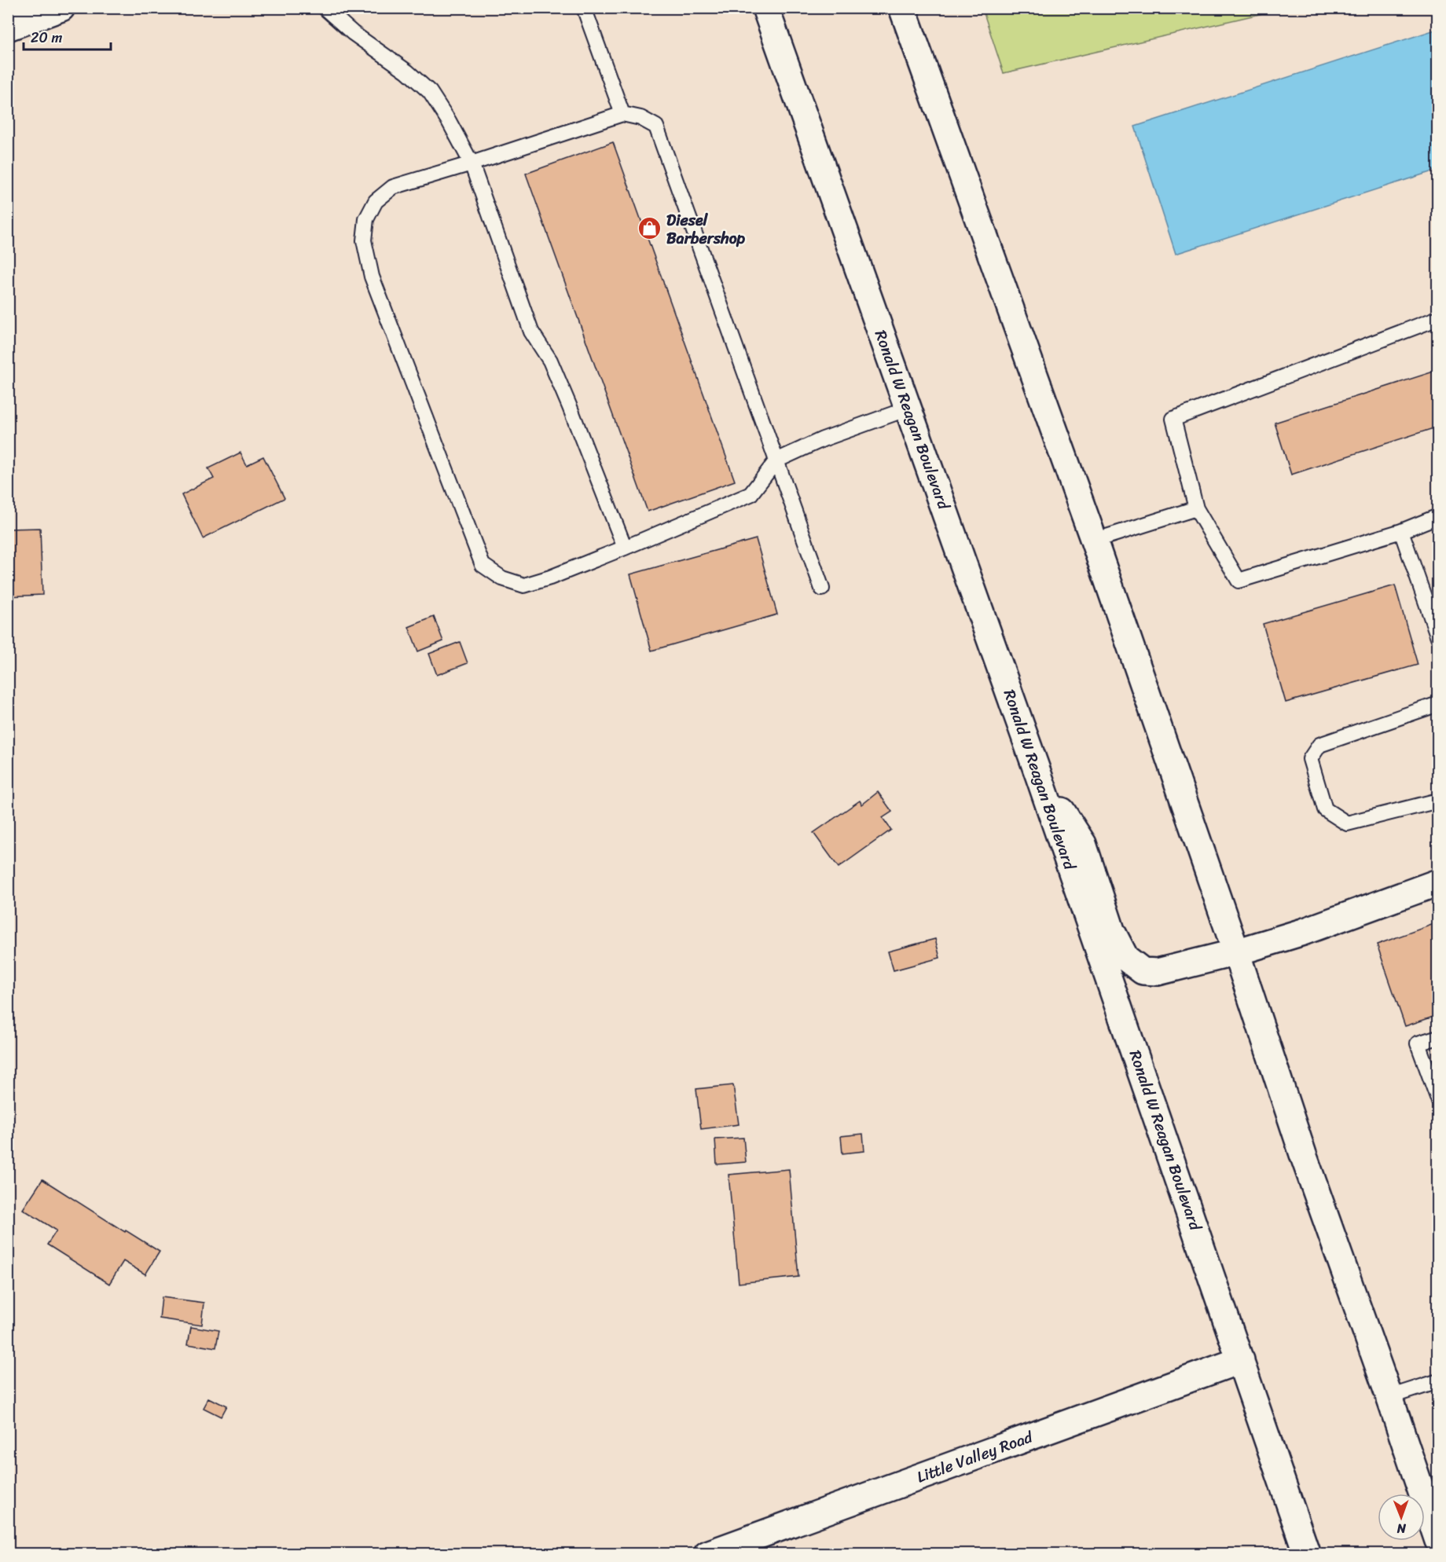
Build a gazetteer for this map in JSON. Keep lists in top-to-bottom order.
{
  "streets": {
    "main road": ["Ronald W Reagan Boulevard", "Little Valley Road"]
  },
  "crossings": [
    ["Ronald W Reagan Boulevard", "Little Valley Road"]
  ],
  "places": {
    "shop": ["Diesel Barbershop"]
  },
  "scale_bar": "20 m",
  "north": "bottom"
}
